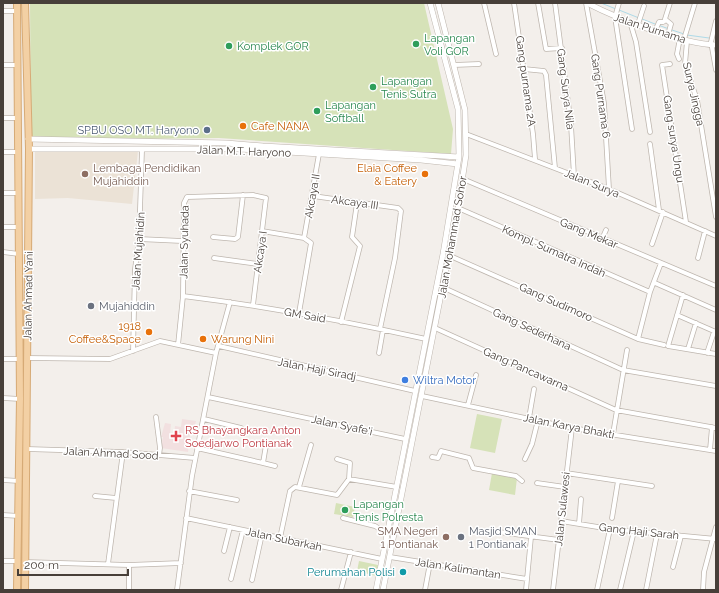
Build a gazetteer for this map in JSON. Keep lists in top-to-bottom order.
{
  "streets": {
    "main road": ["Jalan Ahmad Yani"],
    "street": [
      "Jalan Purnama",
      "Gang purnama 2A",
      "Gang Surya Nila",
      "Surya Jingga",
      "Gang Purnama 6",
      "Gang surya Ungu",
      "Jalan M.T. Haryono",
      "Jalan Surya",
      "Akcaya II",
      "Akcaya III",
      "Gang Mekar",
      "Jalan Mohammad Sohor",
      "Jalan Syuhada",
      "Jalan Mujahidin",
      "Kompl. Sumatra Indah",
      "Akcaya I",
      "Gang Sudimoro",
      "GM Said",
      "Gang Sederhana",
      "Jalan Haji Siradj",
      "Gang Pancawarna",
      "Jalan Syafe'i",
      "Jalan Karya Bhakti",
      "Jalan Ahmad Sood",
      "Jalan Sulawesi",
      "Gang Haji Sarah",
      "Jalan Subarkah",
      "Jalan Kalimantan"
    ]
  },
  "crossings": [
    ["Jalan Purnama", "Surya Jingga"],
    ["Jalan Purnama", "Gang Purnama 6"],
    ["Gang purnama 2A", "Jalan Surya"],
    ["Gang Surya Nila", "Jalan Surya"],
    ["Gang Purnama 6", "Jalan Surya"],
    ["Gang surya Ungu", "Jalan Surya"],
    ["Jalan M.T. Haryono", "Akcaya II"],
    ["Jalan M.T. Haryono", "Jalan Mohammad Sohor"],
    ["Jalan M.T. Haryono", "Jalan Mujahidin"],
    ["Jalan M.T. Haryono", "Jalan Ahmad Yani"],
    ["Jalan Surya", "Jalan Mohammad Sohor"],
    ["Akcaya II", "Akcaya III"],
    ["Akcaya III", "GM Said"],
    ["Gang Mekar", "Jalan Mohammad Sohor"],
    ["Jalan Mohammad Sohor", "Kompl. Sumatra Indah"],
    ["Jalan Mohammad Sohor", "Gang Sudimoro"],
    ["Jalan Mohammad Sohor", "GM Said"],
    ["Jalan Mohammad Sohor", "Gang Sederhana"],
    ["Jalan Mohammad Sohor", "Jalan Haji Siradj"],
    ["Jalan Mohammad Sohor", "Gang Pancawarna"],
    ["Jalan Mohammad Sohor", "Jalan Syafe'i"],
    ["Jalan Mohammad Sohor", "Jalan Karya Bhakti"],
    ["Jalan Mohammad Sohor", "Jalan Subarkah"],
    ["Jalan Mohammad Sohor", "Jalan Kalimantan"],
    ["Jalan Syuhada", "Akcaya I"],
    ["Jalan Syuhada", "GM Said"],
    ["Akcaya I", "GM Said"],
    ["Jalan Ahmad Yani", "Jalan Ahmad Sood"],
    ["Jalan Karya Bhakti", "Jalan Sulawesi"],
    ["Jalan Sulawesi", "Gang Haji Sarah"]
  ],
  "places": {
    "other": [
      "Lapangan Voli GOR",
      "Komplek GOR",
      "Lapangan Tenis Sutra",
      "Lapangan Softball",
      "Cafe NANA",
      "SPBU OSO MT. Haryono",
      "Lembaga Pendidikan Mujahiddin",
      "Elaia Coffee & Eatery",
      "Mujahiddin",
      "1918 Coffee&Space",
      "Warung Nini",
      "Wiltra Motor",
      "Lapangan Tenis Polresta",
      "SMA Negeri 1 Pontianak",
      "Masjid SMAN 1 Pontianak",
      "Perumahan Polisi"
    ],
    "health": ["RS Bhayangkara Anton Soedjarwo Pontianak"]
  },
  "scale_bar": "200 m"
}
